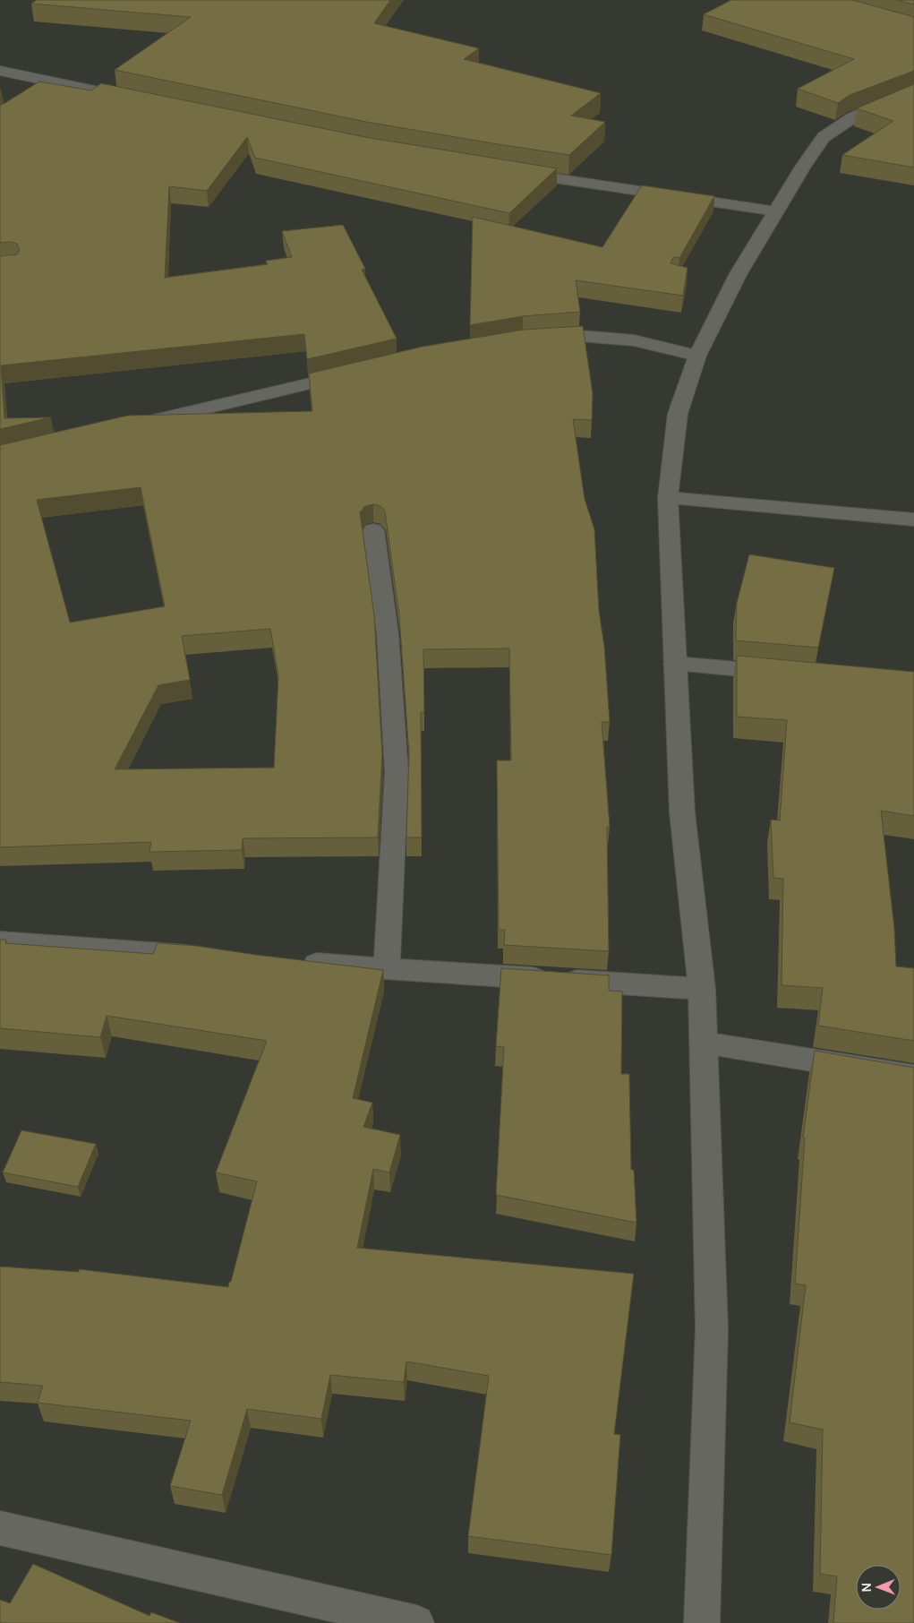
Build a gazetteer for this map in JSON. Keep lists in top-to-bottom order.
{
  "north": "left"
}
